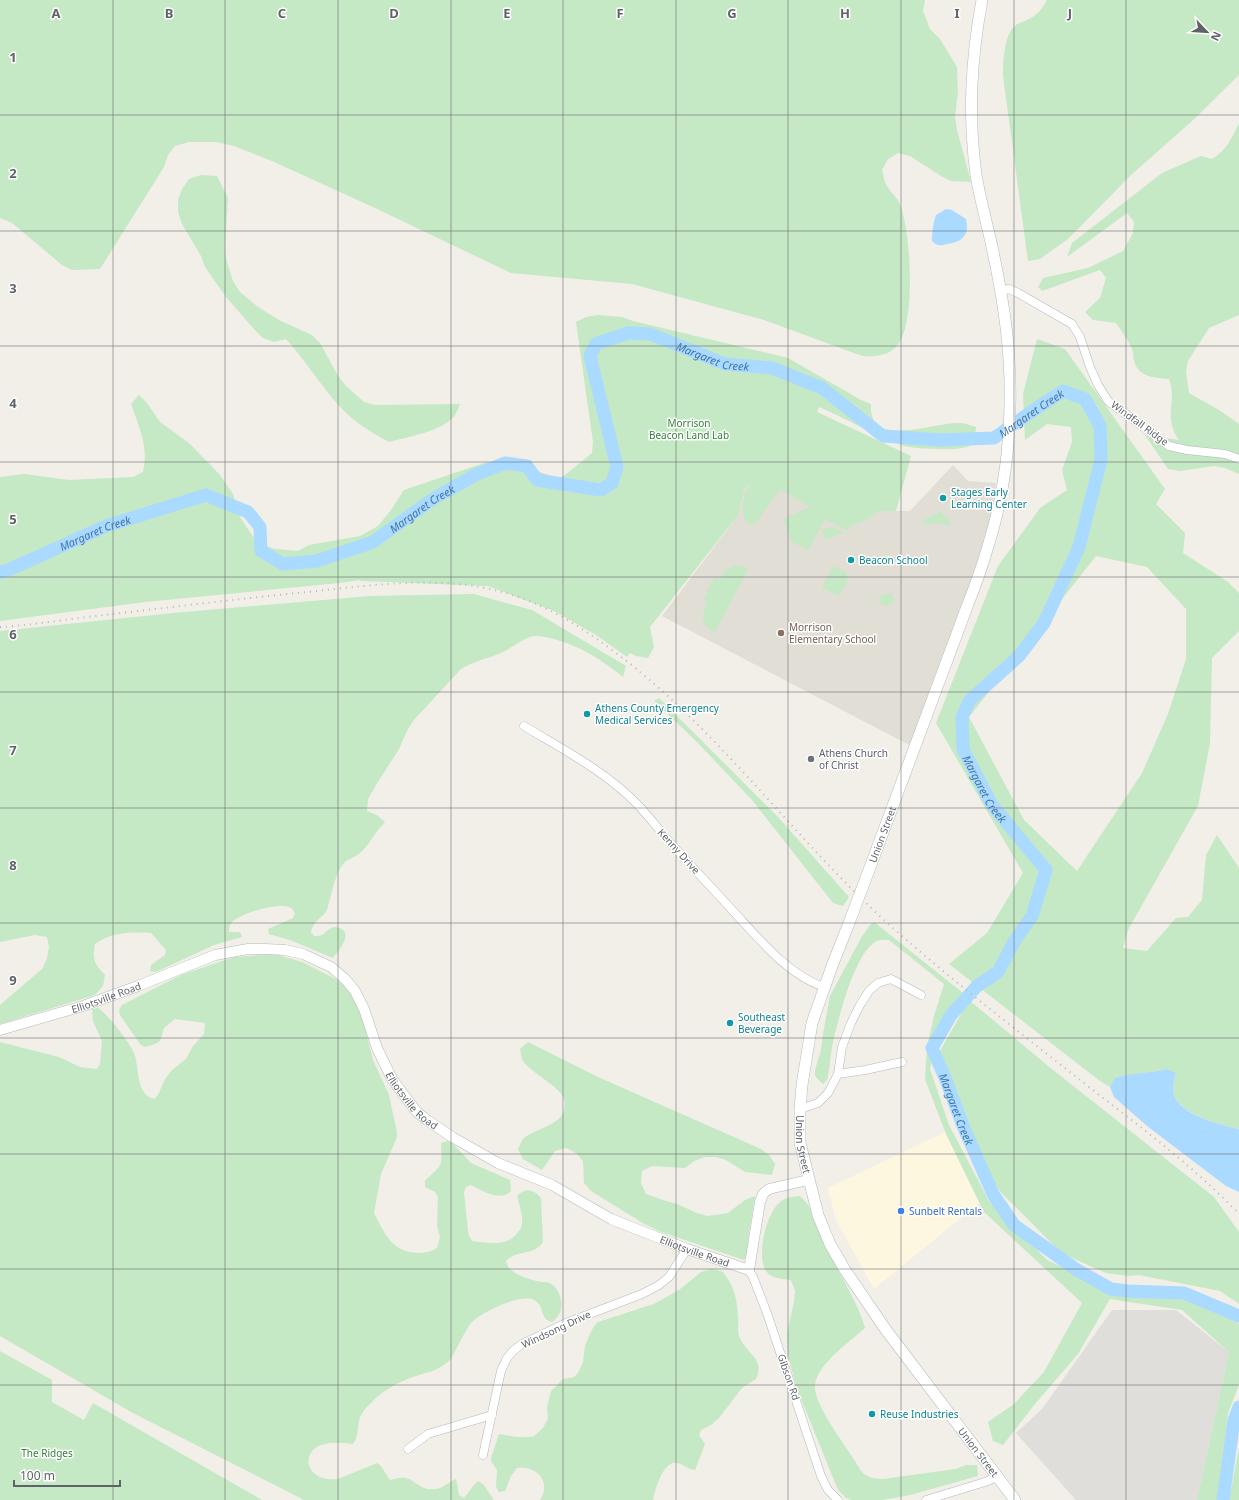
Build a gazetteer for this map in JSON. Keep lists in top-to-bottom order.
{
  "streets": {
    "main road": ["Union Street"],
    "street": [
      "Windfall Ridge",
      "Kenny Drive",
      "Elliotsville Road",
      "Windsong Drive",
      "Gibson Rd"
    ]
  },
  "crossings": [
    ["Windfall Ridge", "Union Street"],
    ["Union Street", "Kenny Drive"],
    ["Elliotsville Road", "Windsong Drive"],
    ["Elliotsville Road", "Gibson Rd"]
  ],
  "water": ["Margaret Creek"],
  "parks": ["Morrison Beacon Land Lab", "The Ridges"],
  "places": [
    "Stages Early Learning Center",
    "Beacon School",
    "Morrison Elementary School",
    "Athens County Emergency Medical Services",
    "Athens Church of Christ",
    "Southeast Beverage",
    "Sunbelt Rentals",
    "Reuse Industries"
  ],
  "scale_bar": "100 m",
  "north": "bottom right",
  "grid": {
    "columns": [
      "A",
      "B",
      "C",
      "D",
      "E",
      "F",
      "G",
      "H",
      "I",
      "J"
    ],
    "rows": [
      "1",
      "2",
      "3",
      "4",
      "5",
      "6",
      "7",
      "8",
      "9"
    ]
  }
}
